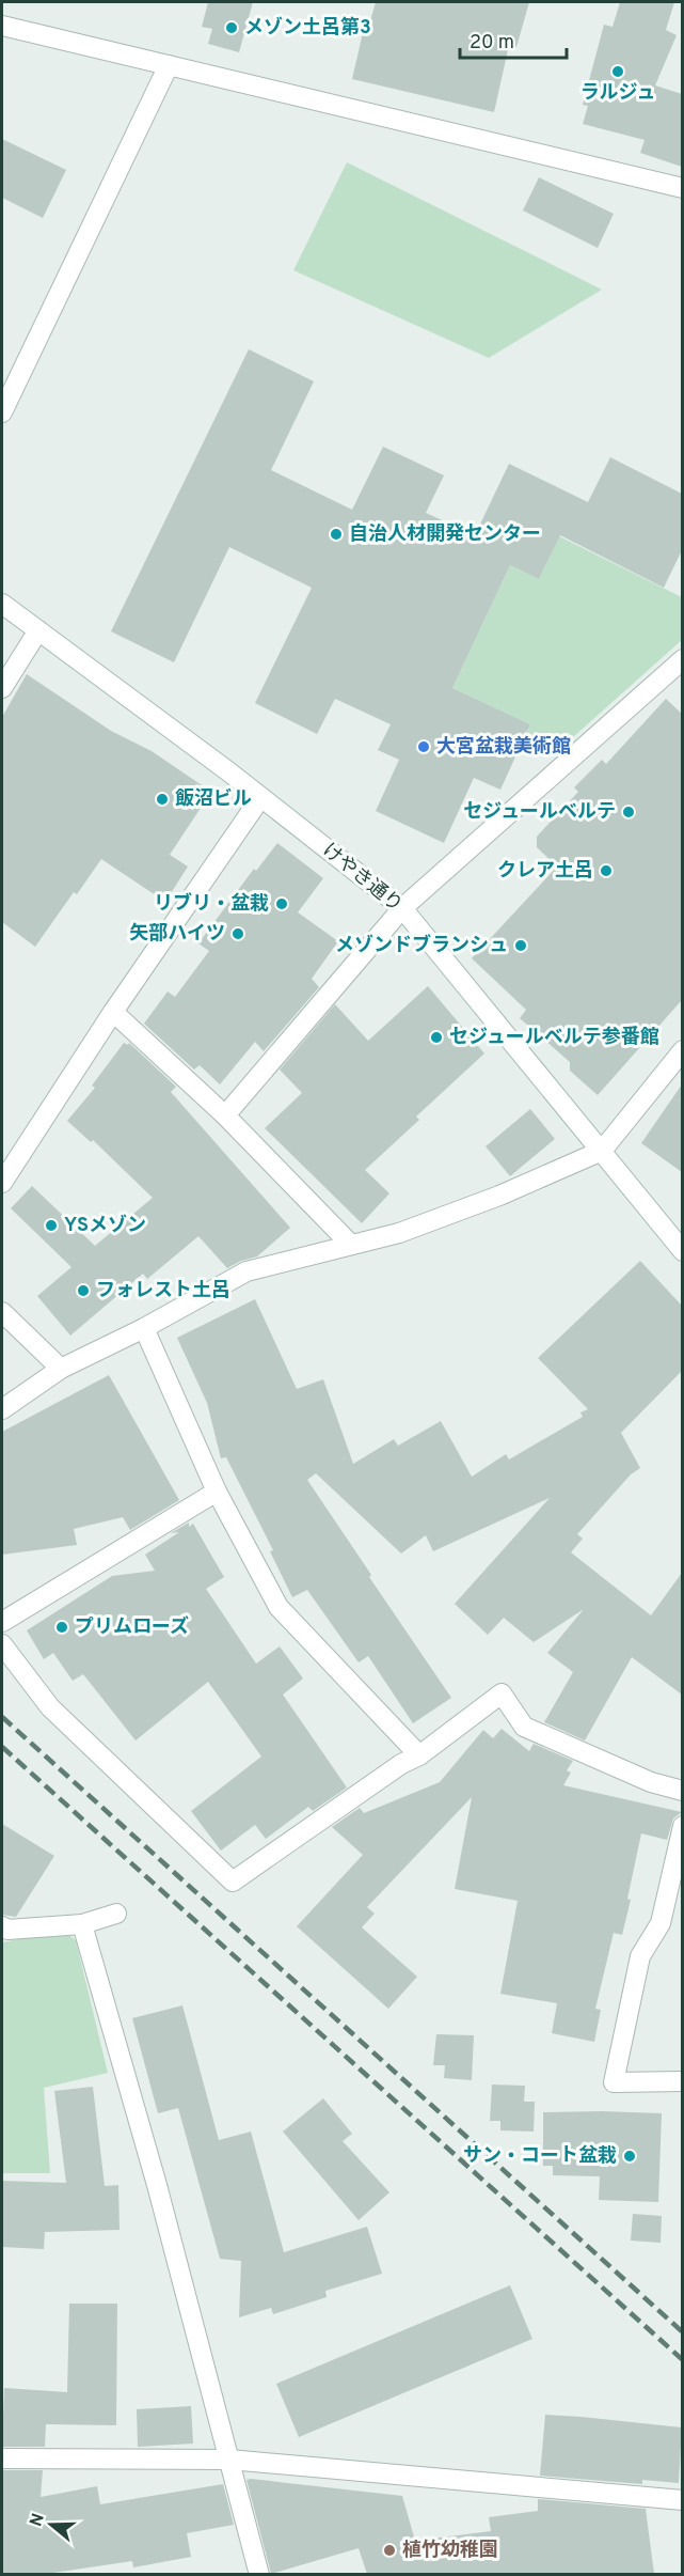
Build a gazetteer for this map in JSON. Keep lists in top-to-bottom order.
{
  "streets": {
    "street": ["けやき通り"]
  },
  "places": [
    "メゾン土呂第3",
    "ラルジュ",
    "自治人材開発センター",
    "大宮盆栽美術館",
    "飯沼ビル",
    "セジュールベルテ",
    "クレア土呂",
    "リブリ・盆栽",
    "矢部ハイツ",
    "メゾンドブランシュ",
    "セジュールベルテ参番館",
    "YSメゾン",
    "フォレスト土呂",
    "プリムローズ",
    "サン・コート盆栽",
    "植竹幼稚園"
  ],
  "scale_bar": "20 m",
  "north": "left"
}
